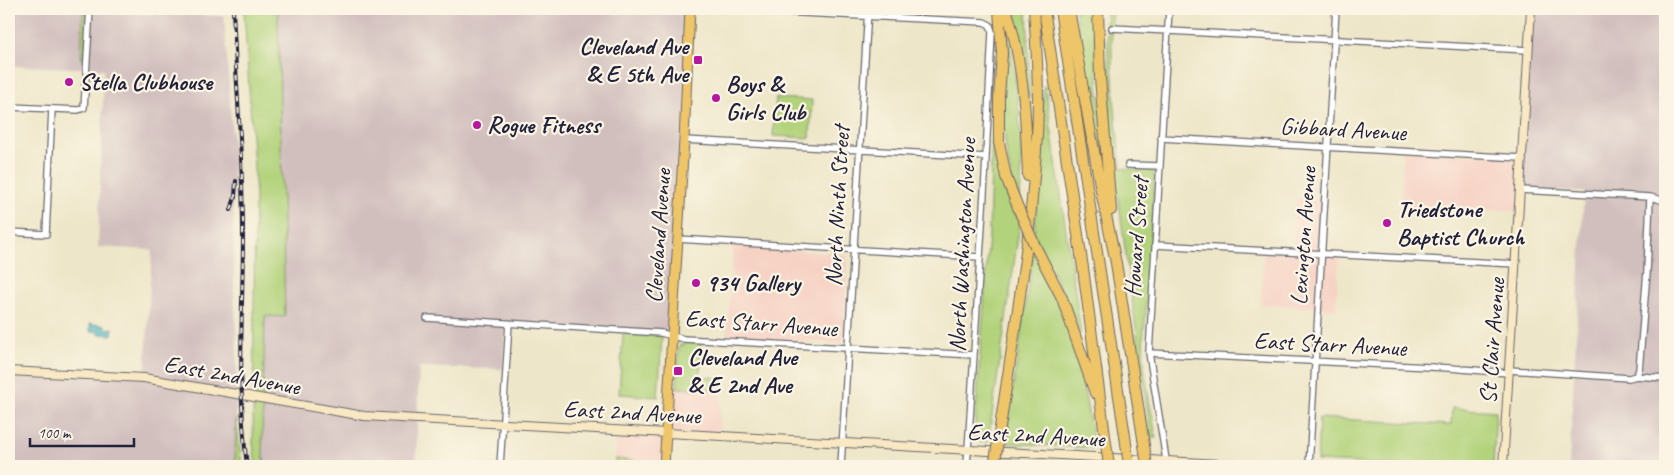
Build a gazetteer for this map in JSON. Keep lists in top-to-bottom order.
{
  "streets": {
    "main road": ["Cleveland Avenue"],
    "street": [
      "Gibbard Avenue",
      "North Ninth Street",
      "Lexington Avenue",
      "Howard Street",
      "North Washington Avenue",
      "East Starr Avenue",
      "St Clair Avenue",
      "East 2nd Avenue"
    ]
  },
  "crossings": [
    ["Gibbard Avenue", "Lexington Avenue"],
    ["Gibbard Avenue", "Howard Street"],
    ["Gibbard Avenue", "St Clair Avenue"],
    ["North Ninth Street", "North Washington Avenue"],
    ["North Ninth Street", "East Starr Avenue"],
    ["North Ninth Street", "East 2nd Avenue"],
    ["Cleveland Avenue", "East Starr Avenue"],
    ["Cleveland Avenue", "East 2nd Avenue"],
    ["Lexington Avenue", "East Starr Avenue"],
    ["Howard Street", "East Starr Avenue"],
    ["Howard Street", "East 2nd Avenue"],
    ["North Washington Avenue", "East Starr Avenue"],
    ["North Washington Avenue", "East 2nd Avenue"],
    ["East Starr Avenue", "St Clair Avenue"]
  ],
  "places": {
    "transit": ["Cleveland Ave & E 5th Ave", "Cleveland Ave & E 2nd Ave"],
    "other": [
      "Stella Clubhouse",
      "Boys & Girls Club",
      "Rogue Fitness",
      "Triedstone Baptist Church",
      "934 Gallery"
    ]
  },
  "scale_bar": "100 m"
}
